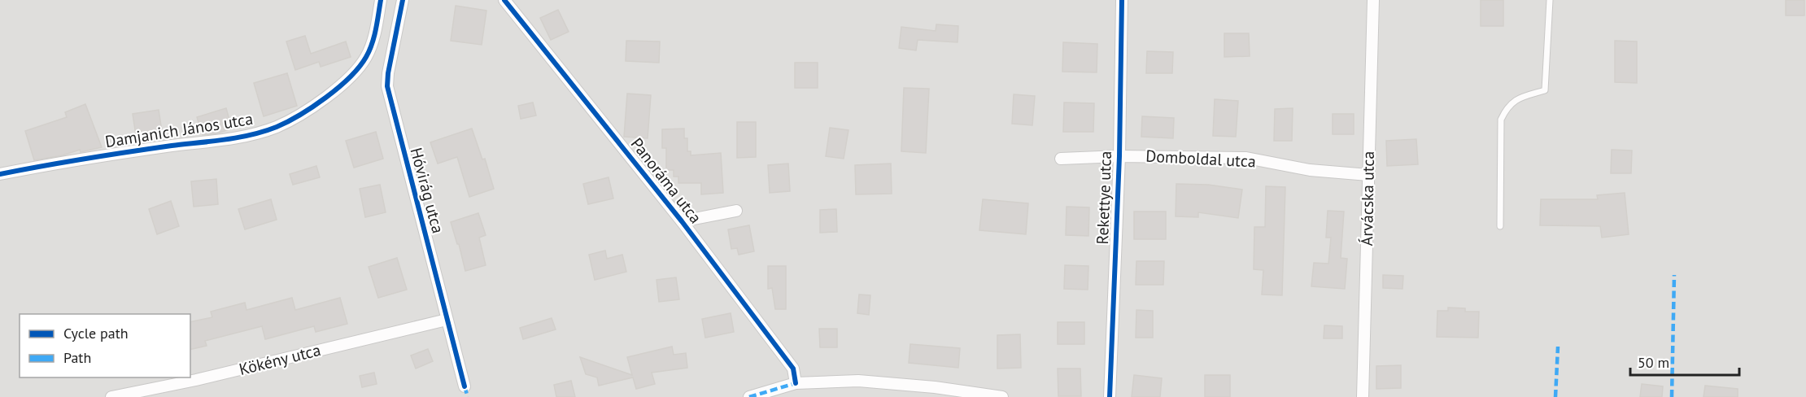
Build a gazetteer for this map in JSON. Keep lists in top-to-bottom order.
{
  "streets": {
    "street": [
      "Damjanich János utca",
      "Domboldal utca",
      "Panoráma utca",
      "Hóvirág utca",
      "Rekettye utca",
      "Árvácska utca",
      "Kökény utca"
    ]
  },
  "crossings": [
    ["Domboldal utca", "Rekettye utca"],
    ["Domboldal utca", "Árvácska utca"],
    ["Hóvirág utca", "Kökény utca"]
  ],
  "legend": ["Cycle path", "Path"],
  "scale_bar": "50 m"
}
